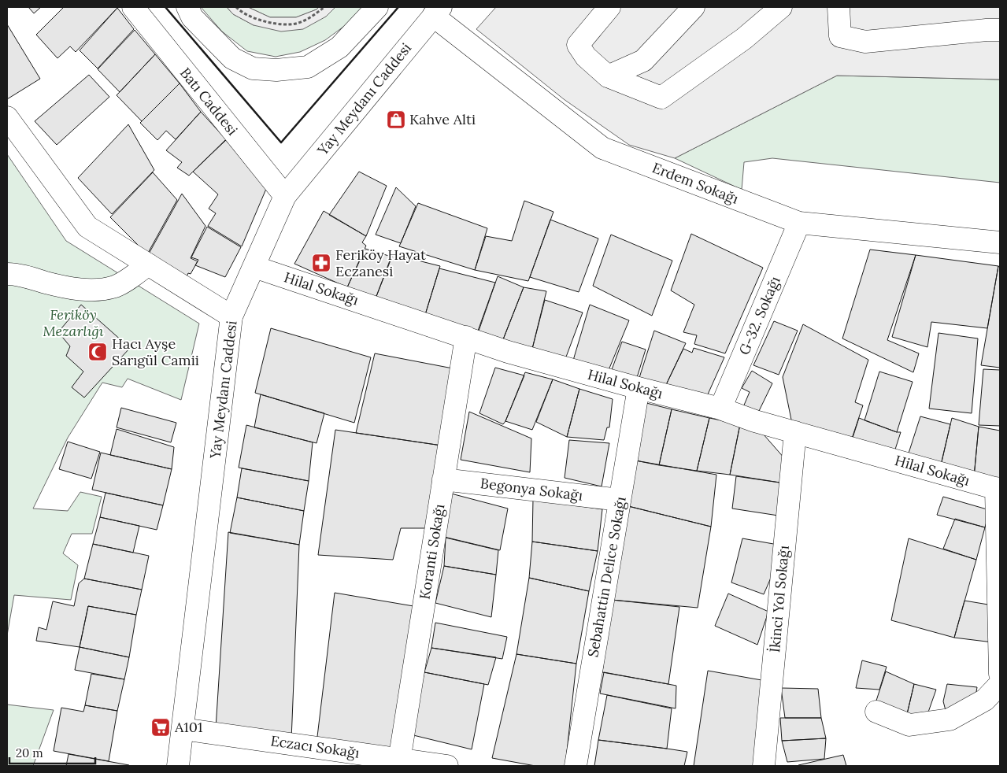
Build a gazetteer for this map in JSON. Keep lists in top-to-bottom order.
{
  "streets": {
    "street": [
      "Yay Meydanı Caddesi",
      "Batı Caddesi",
      "Erdem Sokağı",
      "Hilal Sokağı",
      "G-32. Sokağı",
      "Begonya Sokağı",
      "Koranti Sokağı",
      "Sebahattin Delice Sokağı",
      "İkinci Yol Sokağı",
      "Eczacı Sokağı"
    ]
  },
  "crossings": [
    ["Yay Meydanı Caddesi", "Batı Caddesi"],
    ["Yay Meydanı Caddesi", "Erdem Sokağı"],
    ["Yay Meydanı Caddesi", "Hilal Sokağı"],
    ["Yay Meydanı Caddesi", "Eczacı Sokağı"],
    ["Erdem Sokağı", "G-32. Sokağı"],
    ["Hilal Sokağı", "G-32. Sokağı"],
    ["Hilal Sokağı", "Koranti Sokağı"],
    ["Hilal Sokağı", "Sebahattin Delice Sokağı"],
    ["Hilal Sokağı", "İkinci Yol Sokağı"],
    ["Begonya Sokağı", "Koranti Sokağı"],
    ["Begonya Sokağı", "Sebahattin Delice Sokağı"],
    ["Koranti Sokağı", "Eczacı Sokağı"]
  ],
  "parks": ["Feriköy Mezarlığı"],
  "places": {
    "shop": ["Kahve Alti"],
    "pharmacy": ["Feriköy Hayat Eczanesi"],
    "mosque": ["Hacı Ayşe Sarıgül Camii"],
    "supermarket": ["A101"]
  },
  "scale_bar": "20 m"
}
